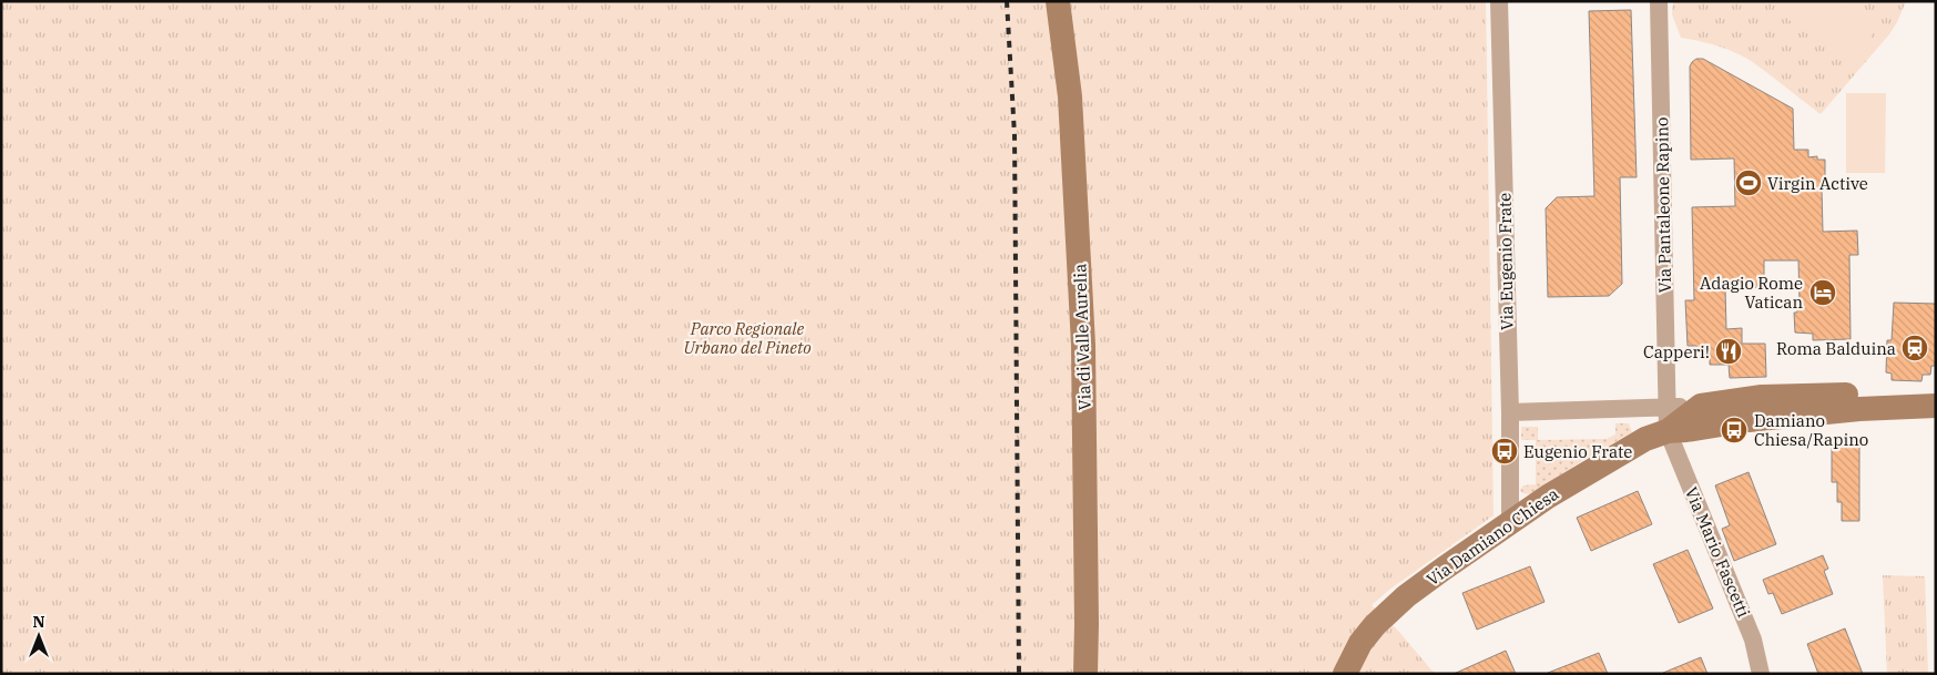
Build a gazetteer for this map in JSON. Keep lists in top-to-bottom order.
{
  "streets": {
    "street": [
      "Via Pantaleone Rapino",
      "Via Eugenio Frate",
      "Via di Valle Aurelia",
      "Via Damiano Chiesa",
      "Via Mario Fascetti"
    ]
  },
  "crossings": [
    ["Via Pantaleone Rapino", "Via Damiano Chiesa"],
    ["Via Pantaleone Rapino", "Via Mario Fascetti"],
    ["Via Eugenio Frate", "Via Damiano Chiesa"],
    ["Via Damiano Chiesa", "Via Mario Fascetti"]
  ],
  "parks": ["Parco Regionale Urbano del Pineto"],
  "places": {
    "sports": ["Virgin Active"],
    "hotel": ["Adagio Rome Vatican"],
    "station": ["Roma Balduina"],
    "restaurant": ["Capperi!"],
    "bus stop": ["Damiano Chiesa/Rapino", "Eugenio Frate"]
  },
  "north": "top"
}
